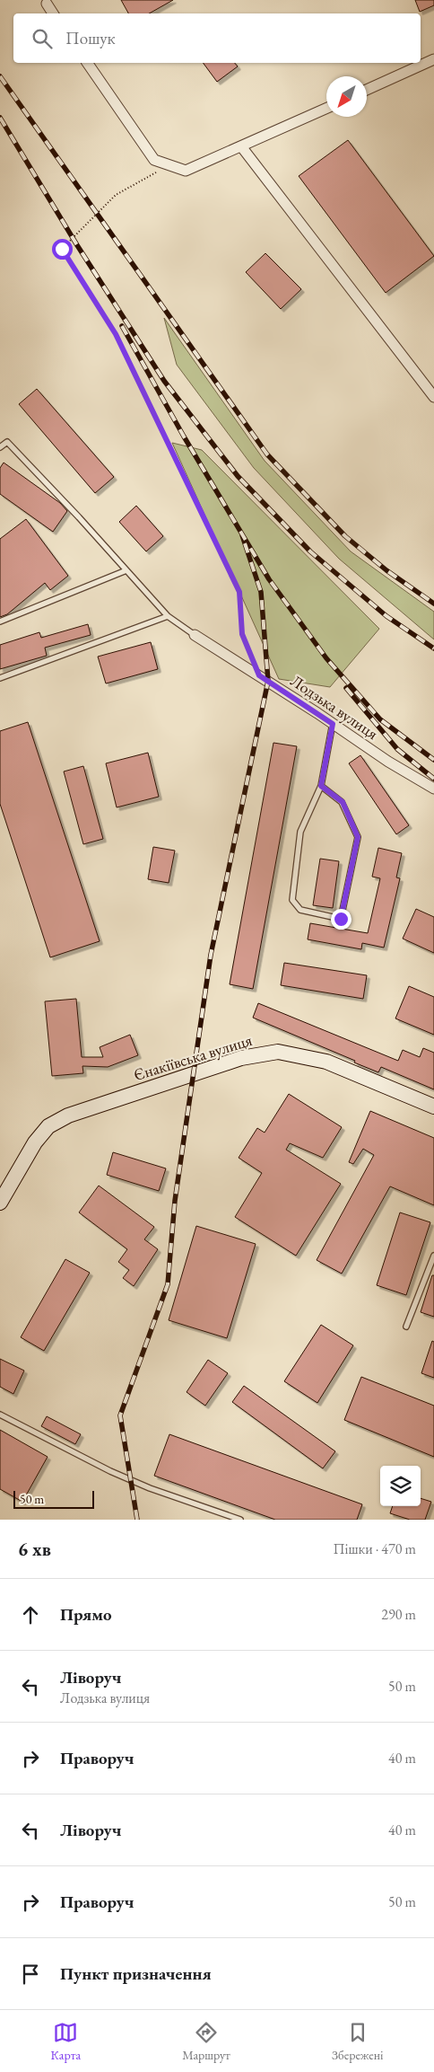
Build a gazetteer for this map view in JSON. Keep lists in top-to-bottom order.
{
  "streets": {
    "street": ["Лодзька вулиця", "Єнакіївська вулиця"]
  },
  "scale_bar": "50 m",
  "north": "bottom left",
  "page": {
    "search": "Пошук",
    "scale": "50 m",
    "heading": ["6 хв", "Пішки · 470 m"],
    "list": [
      ["Прямо", "290 m"],
      ["Ліворуч", "Лодзька вулиця", "50 m"],
      ["Праворуч", "40 m"],
      ["Ліворуч", "40 m"],
      ["Праворуч", "50 m"],
      "Пункт призначення"
    ],
    "nav": ["Карта", "Маршрут", "Збережені"]
  }
}
